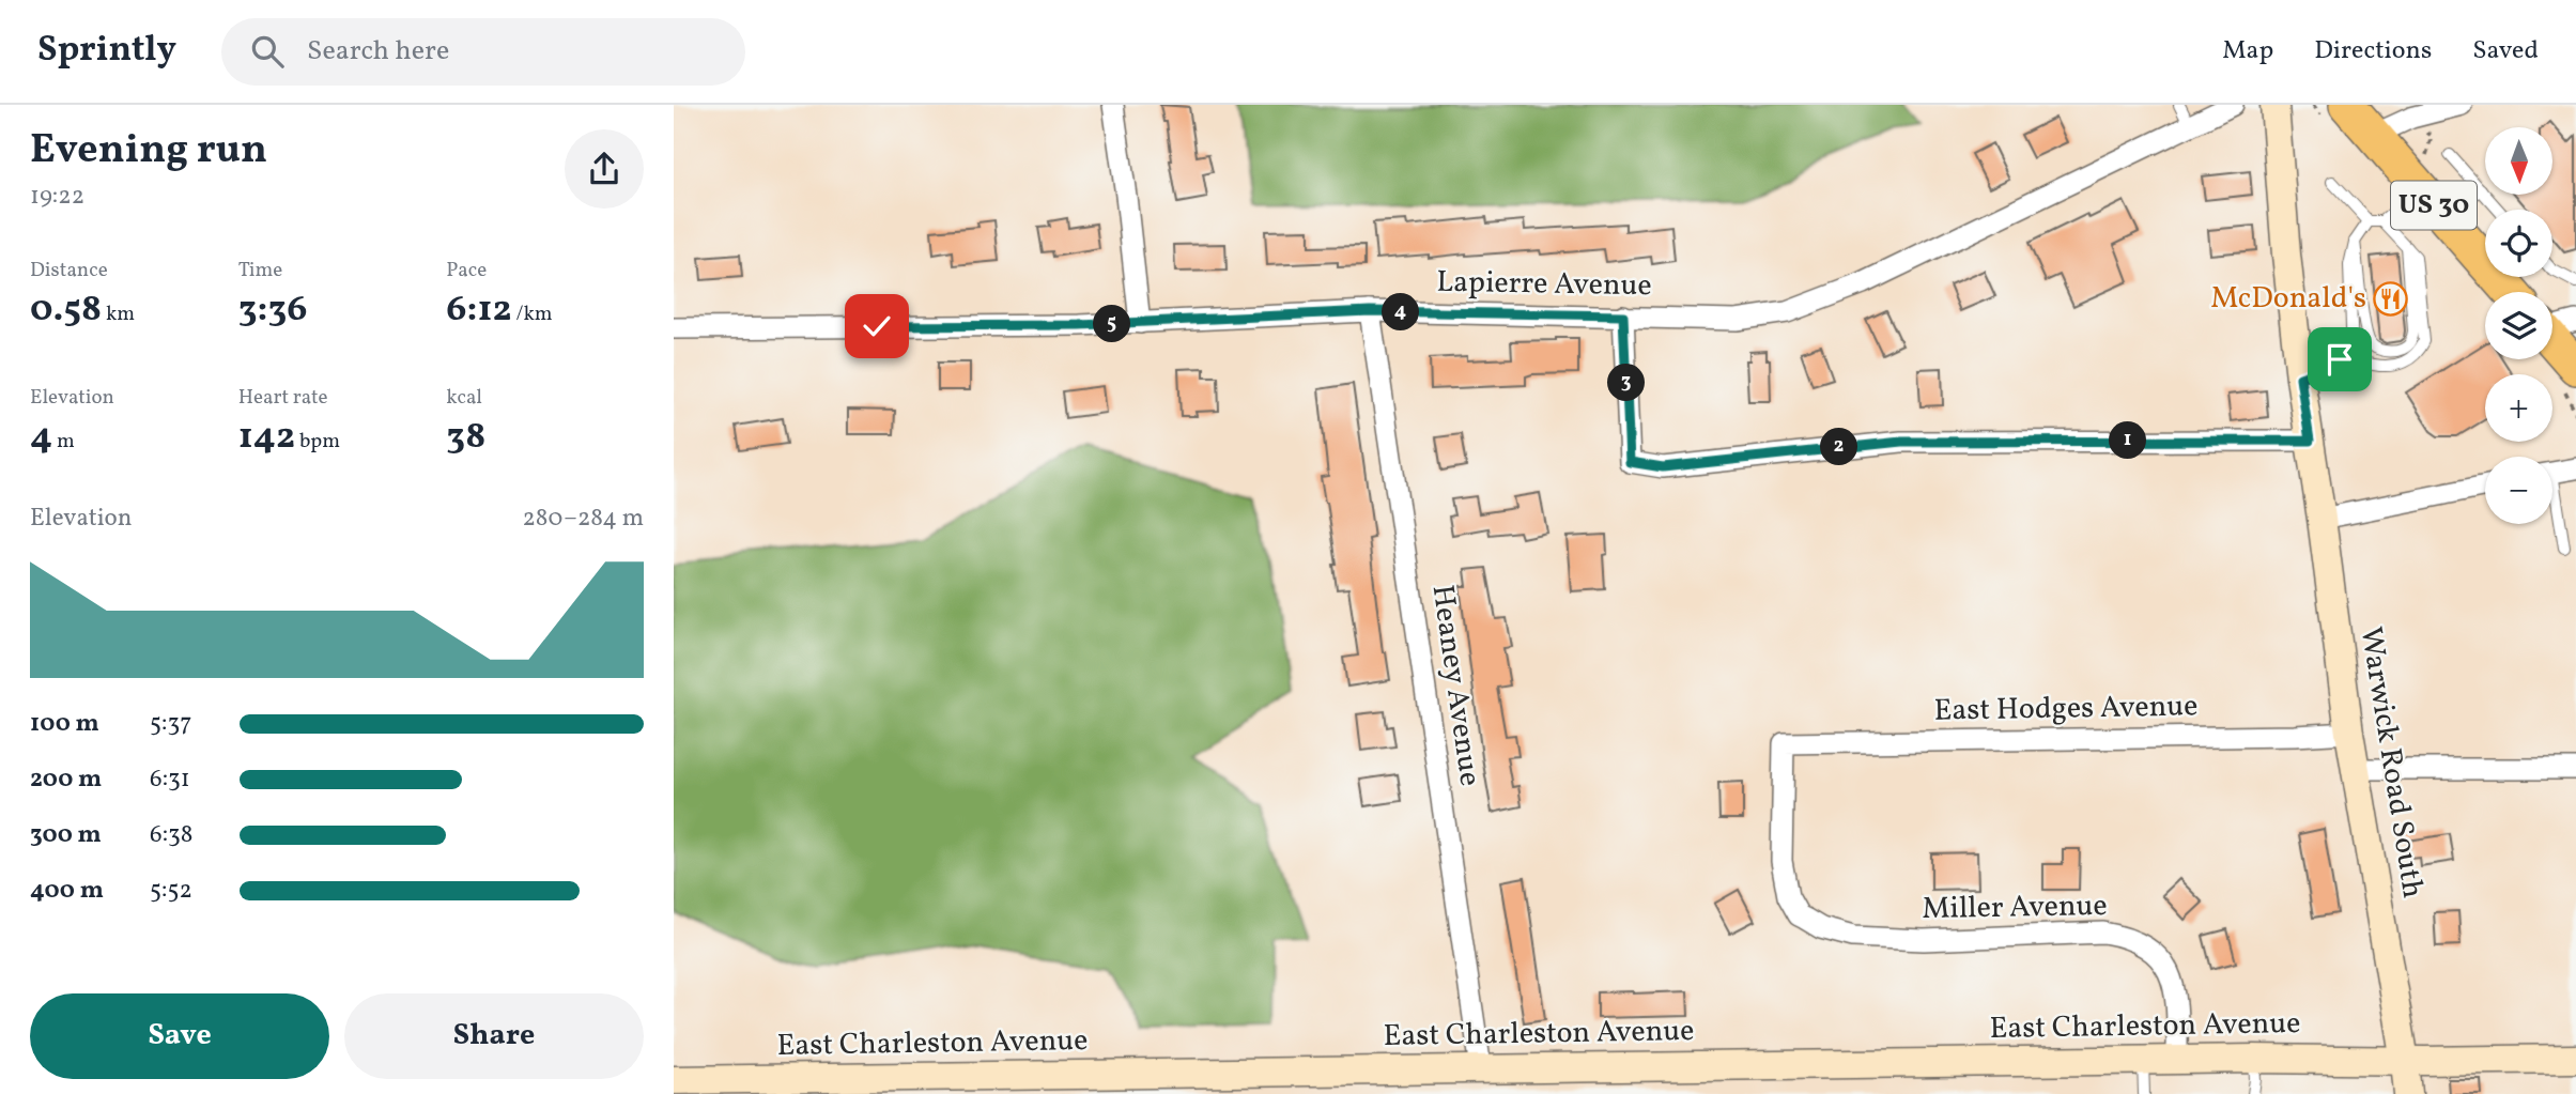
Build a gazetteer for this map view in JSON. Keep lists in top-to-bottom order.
{
  "streets": {
    "highway": ["US 30"],
    "street": [
      "Lapierre Avenue",
      "Heaney Avenue",
      "East Hodges Avenue",
      "Warwick Road South",
      "Miller Avenue",
      "East Charleston Avenue"
    ]
  },
  "crossings": [
    ["Lapierre Avenue", "Heaney Avenue"],
    ["Heaney Avenue", "East Charleston Avenue"],
    ["East Hodges Avenue", "Warwick Road South"],
    ["East Hodges Avenue", "Miller Avenue"],
    ["Warwick Road South", "East Charleston Avenue"],
    ["Miller Avenue", "East Charleston Avenue"]
  ],
  "places": {
    "restaurant": ["McDonald's"]
  },
  "north": "bottom",
  "page": {
    "header": "Sprintly",
    "search": "Search here",
    "nav": ["Map", "Directions", "Saved"],
    "heading": ["Evening run", "19:22"],
    "map_buttons": ["+", "−"],
    "stats": [
      ["Distance", "0.58 km"],
      ["Time", "3:36"],
      ["Pace", "6:12 /km"],
      ["Elevation", "4 m"],
      ["Heart rate", "142 bpm"],
      ["kcal", "38"]
    ],
    "pins": [
      "4",
      "5",
      "3",
      "1",
      "2"
    ],
    "chart": ["Elevation", "280–284 m"],
    "list": [
      {
        "name": "100 m",
        "note": "5:37"
      },
      {
        "name": "200 m",
        "note": "6:31"
      },
      {
        "name": "300 m",
        "note": "6:38"
      },
      {
        "name": "400 m",
        "note": "5:52"
      }
    ],
    "buttons": ["Save", "Share"]
  }
}
